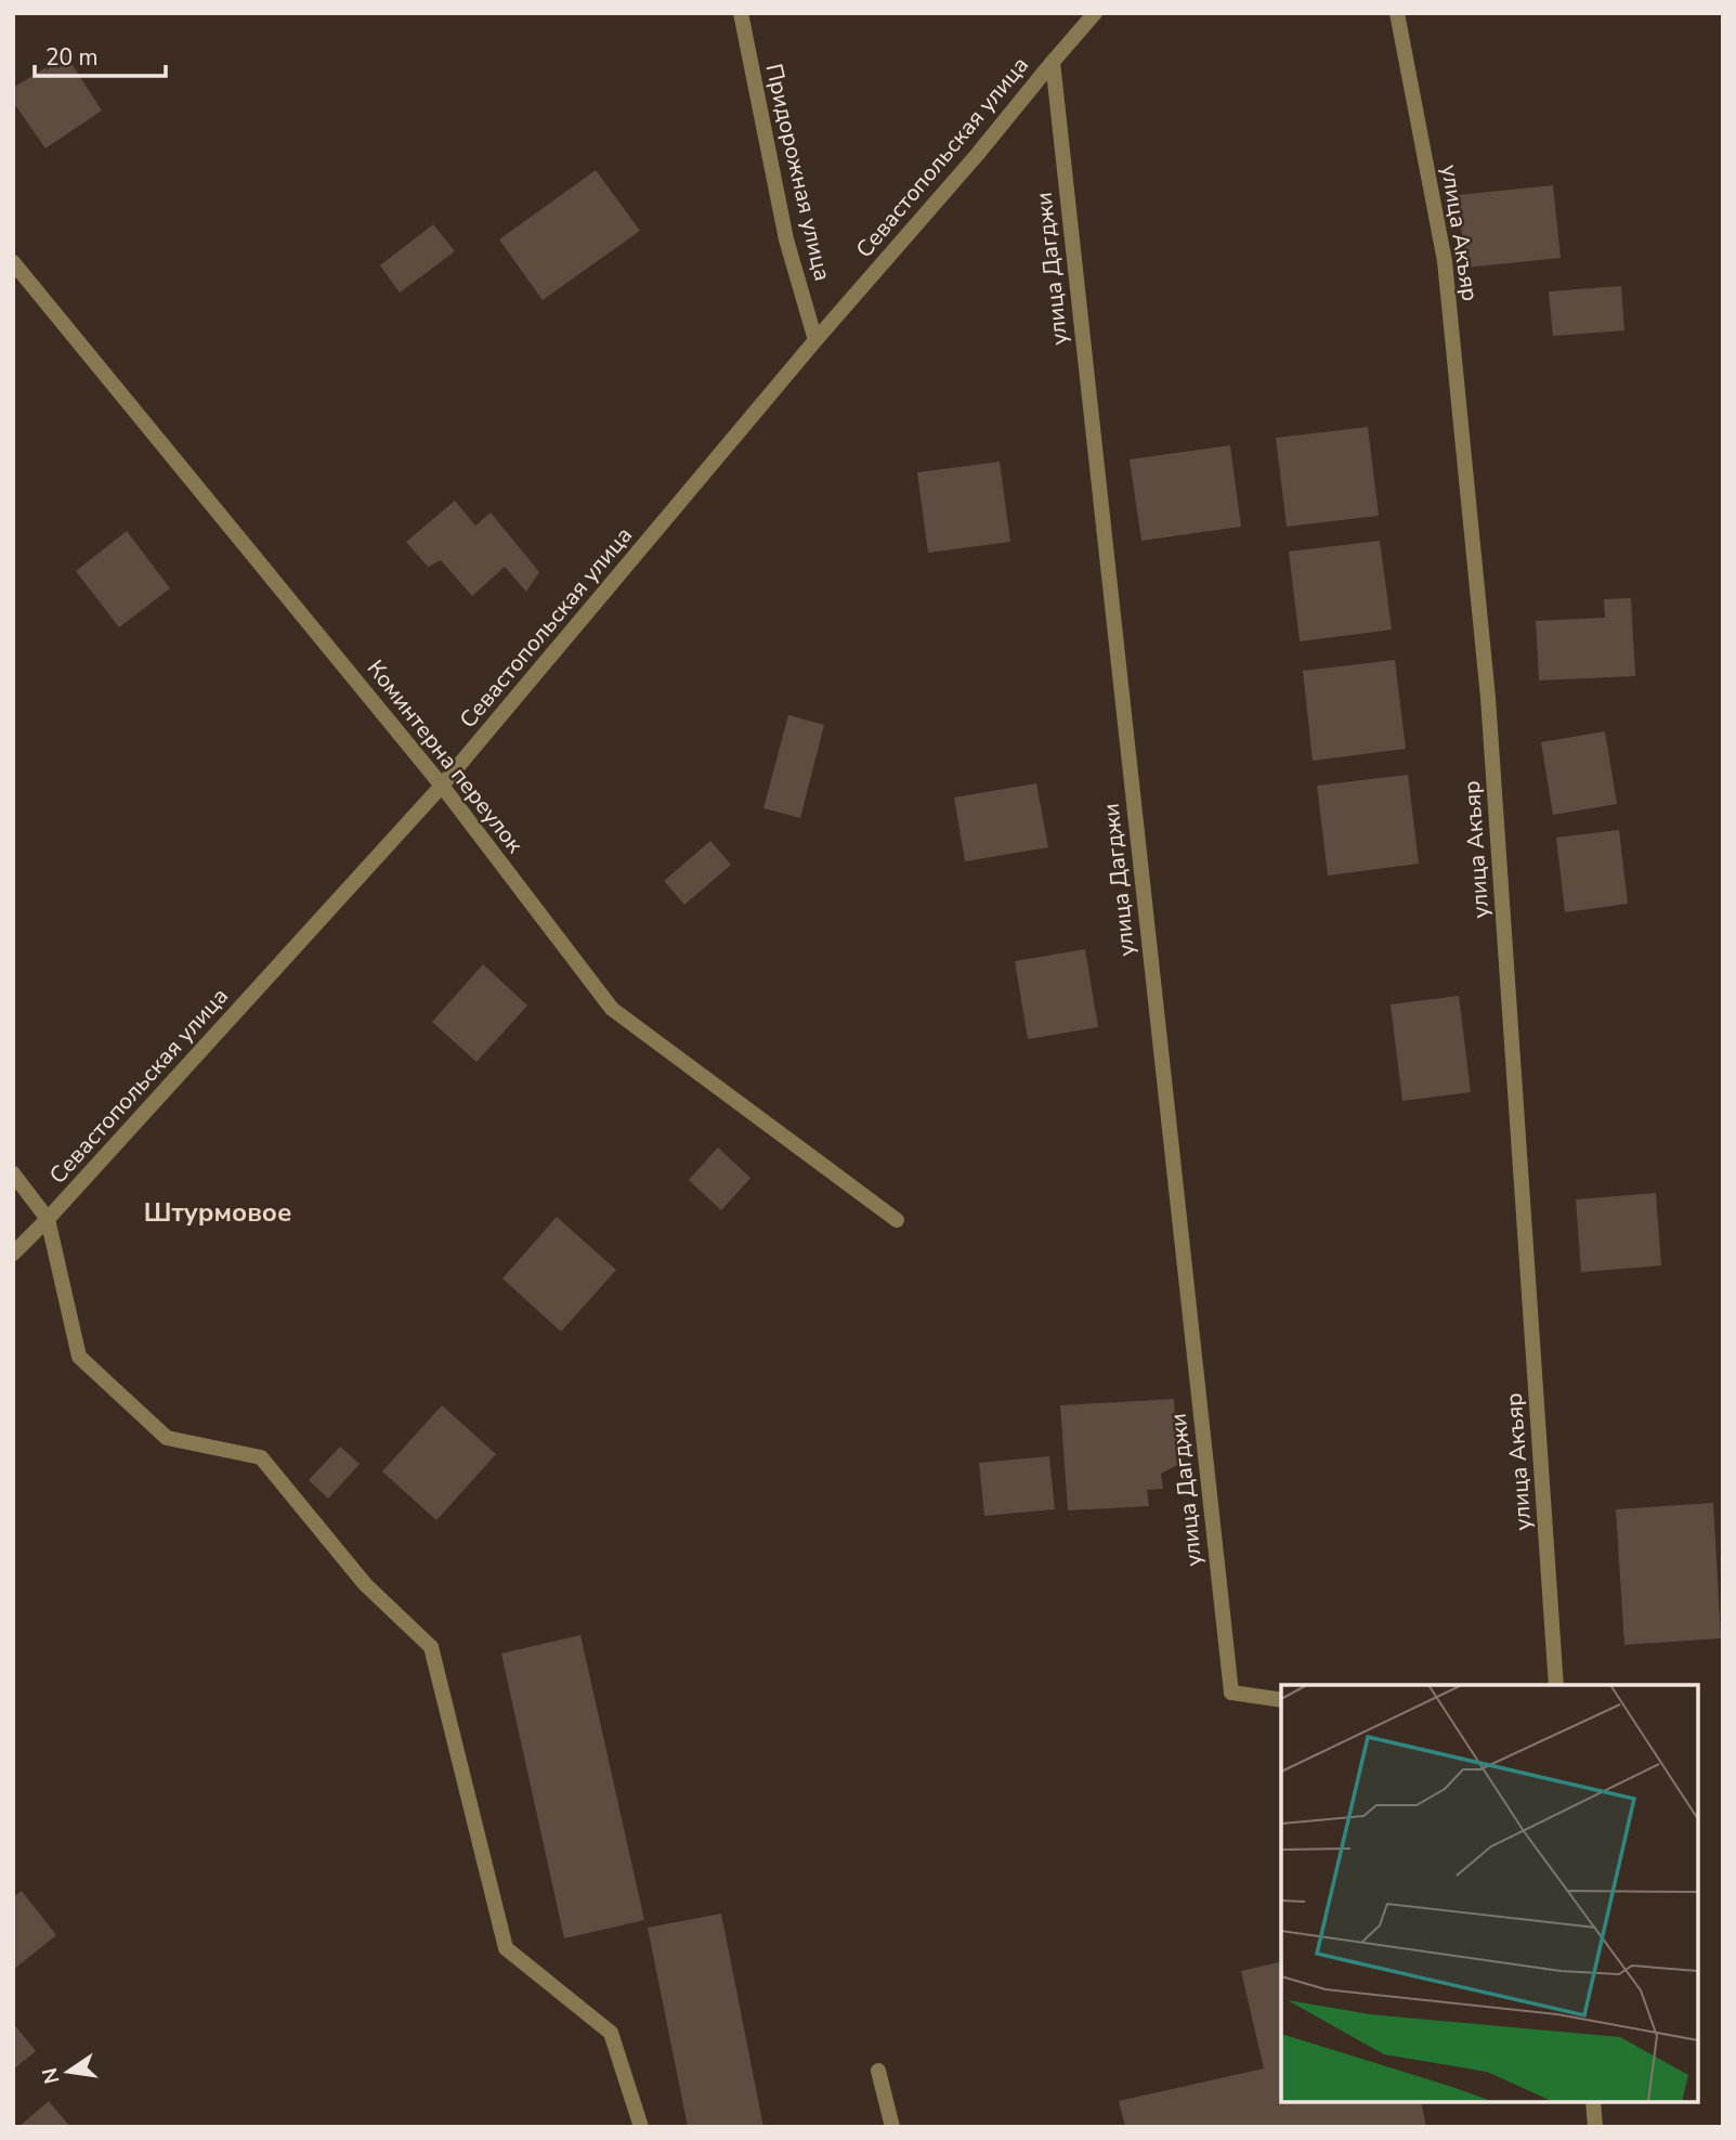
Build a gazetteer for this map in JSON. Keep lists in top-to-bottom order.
{
  "streets": {
    "street": [
      "Севастопольская улица",
      "Придорожная улица",
      "улица Акъяр",
      "улица Дагджи",
      "Коминтерна переулок"
    ]
  },
  "crossings": [
    ["Севастопольская улица", "Придорожная улица"],
    ["Севастопольская улица", "улица Дагджи"],
    ["Севастопольская улица", "Коминтерна переулок"]
  ],
  "districts": ["Штурмовое"],
  "scale_bar": "20 m",
  "north": "left"
}
